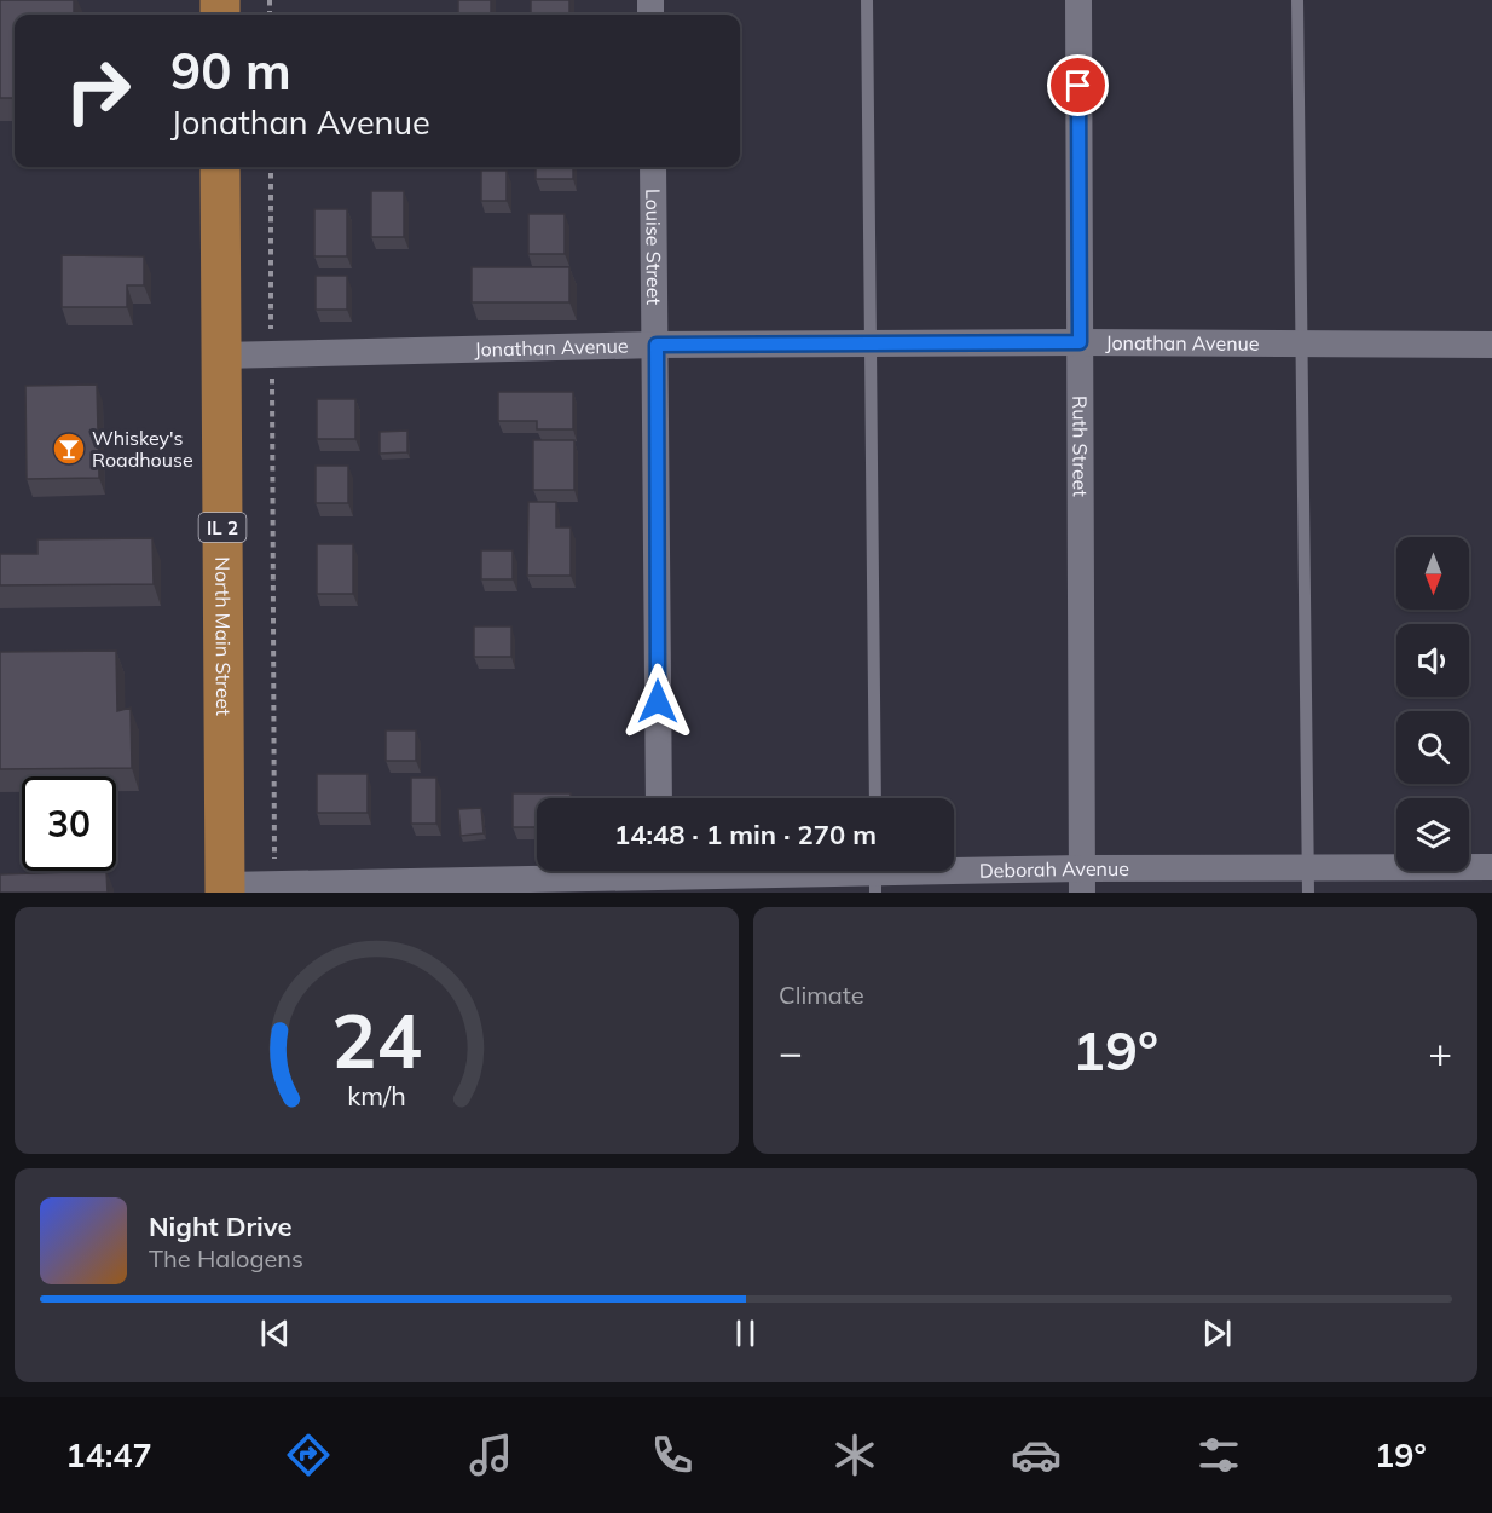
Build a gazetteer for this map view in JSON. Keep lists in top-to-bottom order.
{
  "streets": {
    "main road": ["IL 2", "North Main Street"],
    "street": [
      "Louise Street",
      "Jonathan Avenue",
      "Ruth Street",
      "Deborah Avenue"
    ]
  },
  "crossings": [
    ["Louise Street", "Jonathan Avenue"],
    ["Jonathan Avenue", "Ruth Street"],
    ["Jonathan Avenue", "North Main Street"],
    ["Ruth Street", "Deborah Avenue"],
    ["North Main Street", "Deborah Avenue"]
  ],
  "places": {
    "bar": ["Whiskey's Roadhouse"]
  },
  "north": "bottom",
  "page": {
    "turn": ["90 m", "Jonathan Avenue"],
    "limit": "30",
    "trip": "14:48 · 1 min · 270 m",
    "tile": "Climate",
    "heat": ["−", "19°", "+"],
    "song": ["Night Drive", "The Halogens"],
    "tabs": ["14:47", "19°"],
    "gauge": ["24", "km/h"]
  }
}
